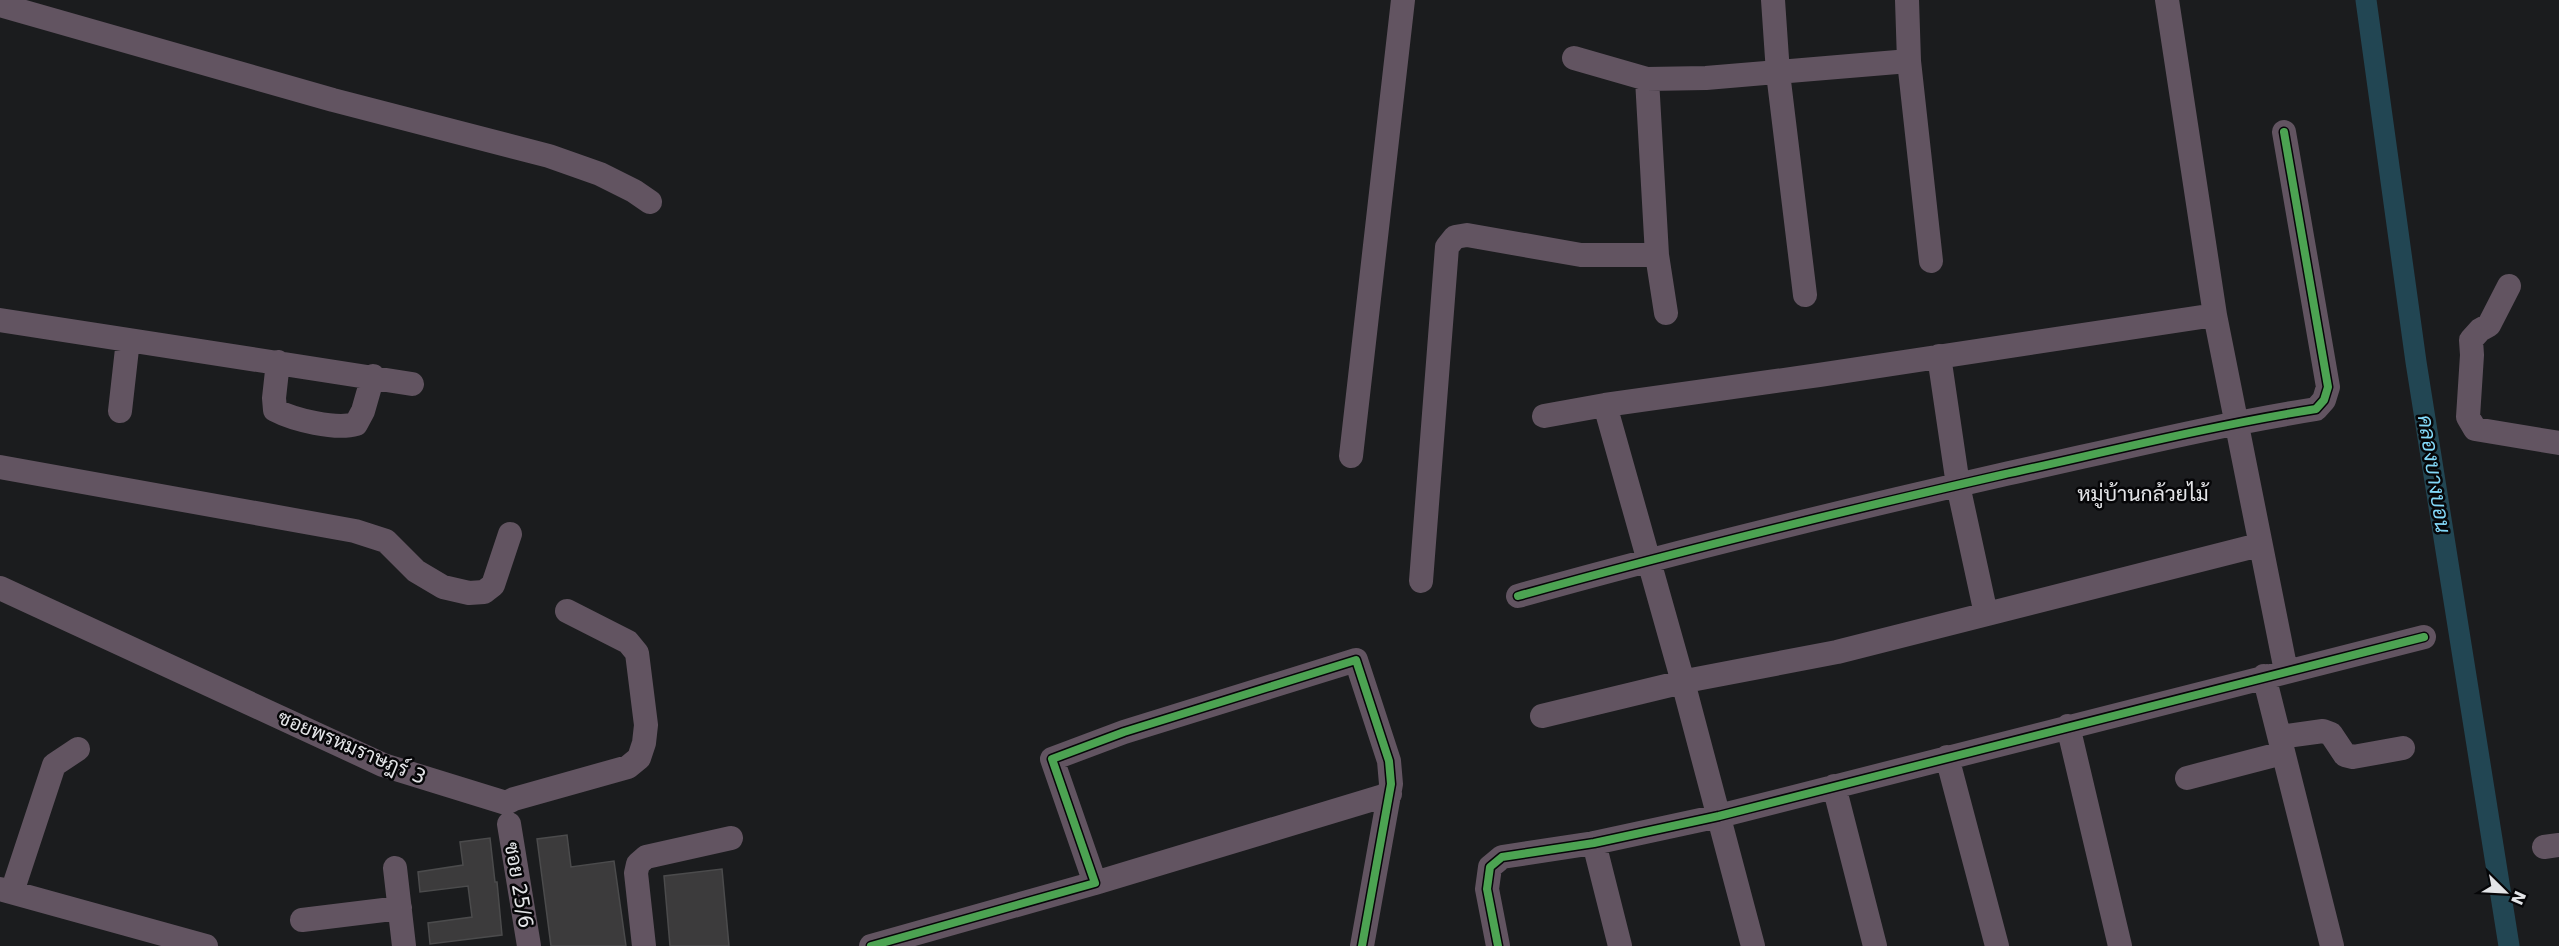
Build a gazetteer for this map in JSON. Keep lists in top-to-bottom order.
{
  "streets": {
    "street": ["ซอยพรหมราษฎร์ 3", "ซอย 25/6"]
  },
  "districts": ["หมู่บ้านกล้วยไม้"],
  "water": ["คลองบางบอน"],
  "north": "bottom right"
}
